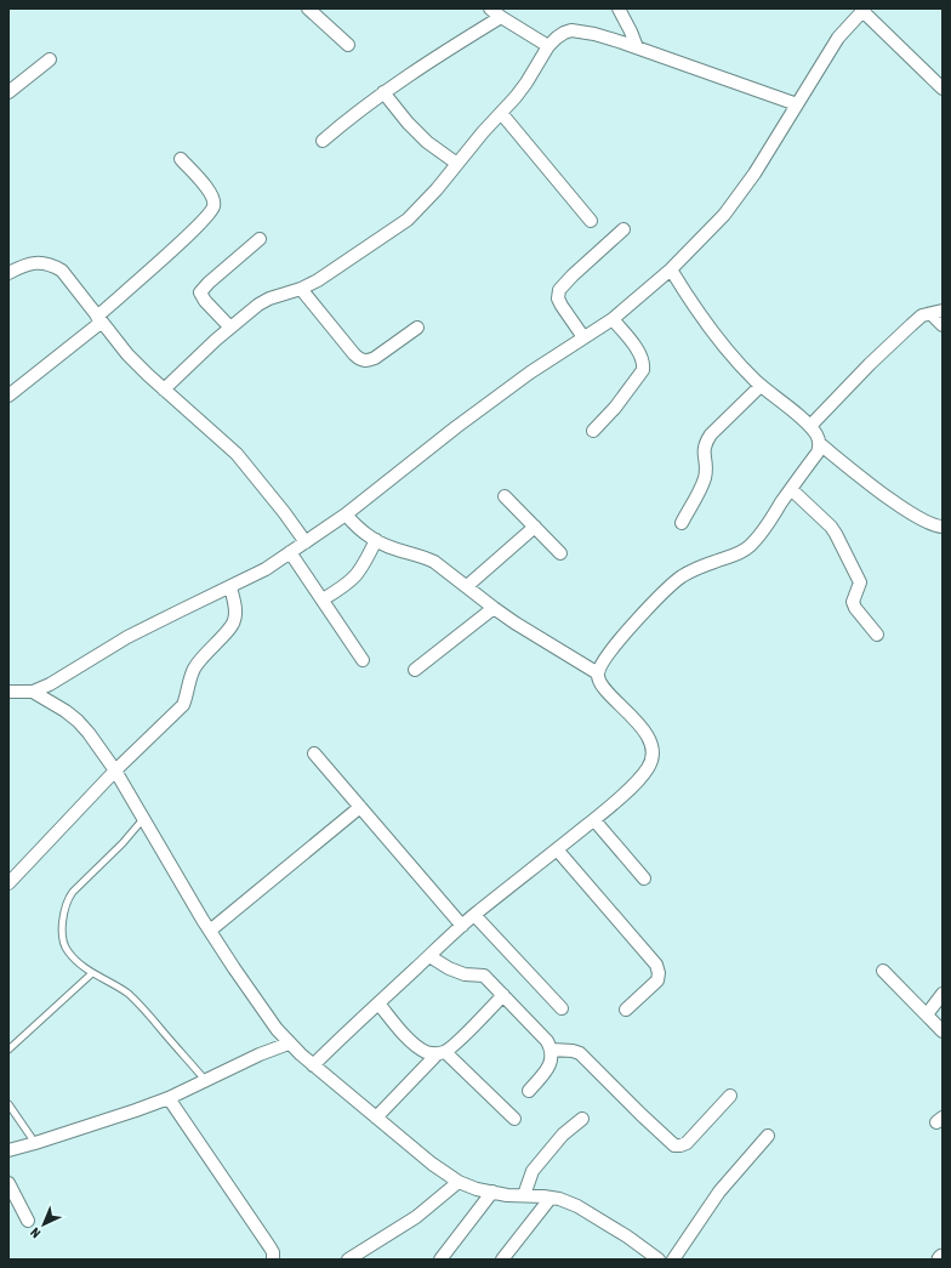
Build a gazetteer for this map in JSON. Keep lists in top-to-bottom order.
{
  "north": "bottom left"
}
